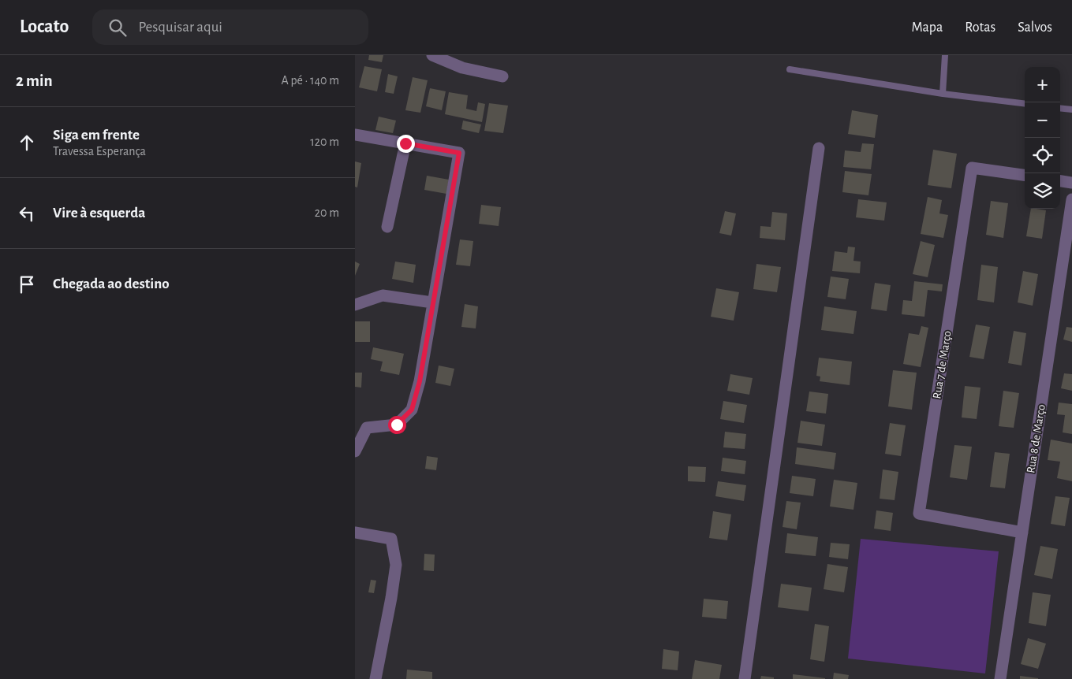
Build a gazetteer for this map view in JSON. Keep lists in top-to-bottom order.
{
  "streets": {
    "street": ["Rua 7 de Março", "Rua 8 de Março"]
  },
  "crossings": [
    ["Rua 7 de Março", "Rua 8 de Março"]
  ],
  "page": {
    "header": "Locato",
    "search": "Pesquisar aqui",
    "nav": ["Mapa", "Rotas", "Salvos"],
    "heading": ["2 min", "A pé · 140 m"],
    "map_buttons": ["+", "−"],
    "list": [
      ["Siga em frente", "Travessa Esperança", "120 m"],
      ["Vire à esquerda", "20 m"],
      "Chegada ao destino"
    ]
  }
}
